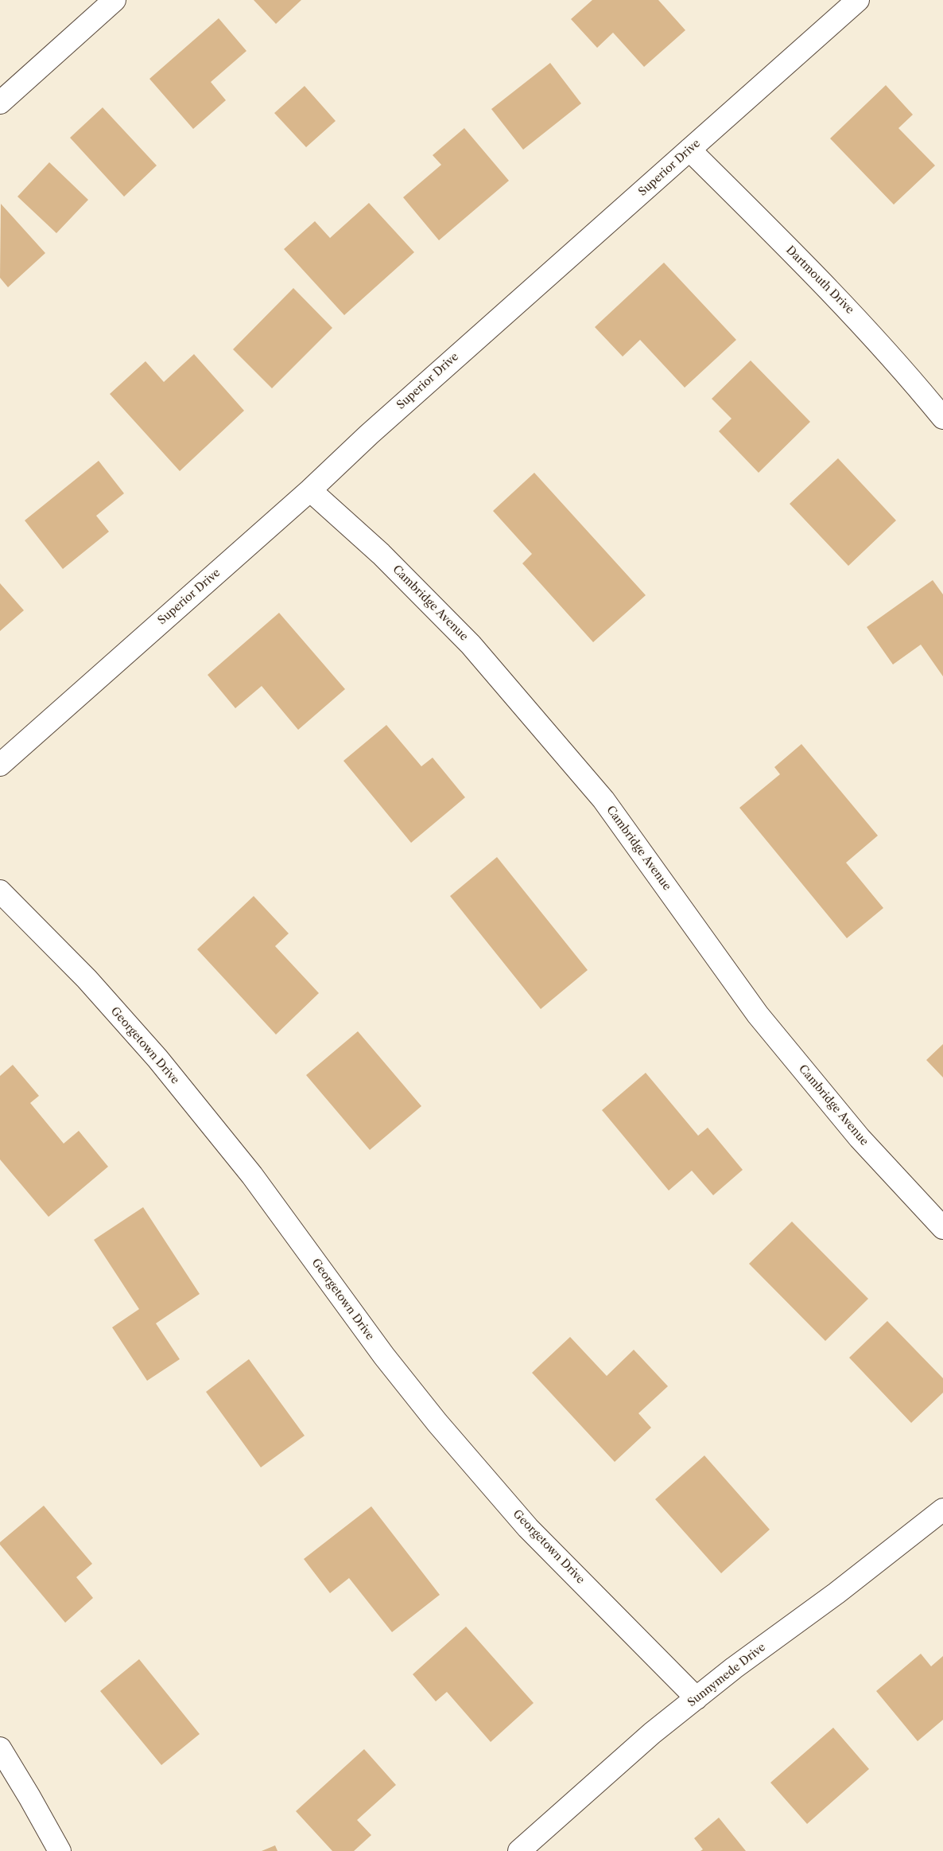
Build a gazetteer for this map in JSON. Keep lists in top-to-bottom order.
{
  "streets": {
    "street": [
      "Superior Drive",
      "Dartmouth Drive",
      "Cambridge Avenue",
      "Georgetown Drive",
      "Sunnymede Drive"
    ]
  },
  "crossings": [
    ["Superior Drive", "Dartmouth Drive"],
    ["Superior Drive", "Cambridge Avenue"],
    ["Georgetown Drive", "Sunnymede Drive"]
  ]
}
